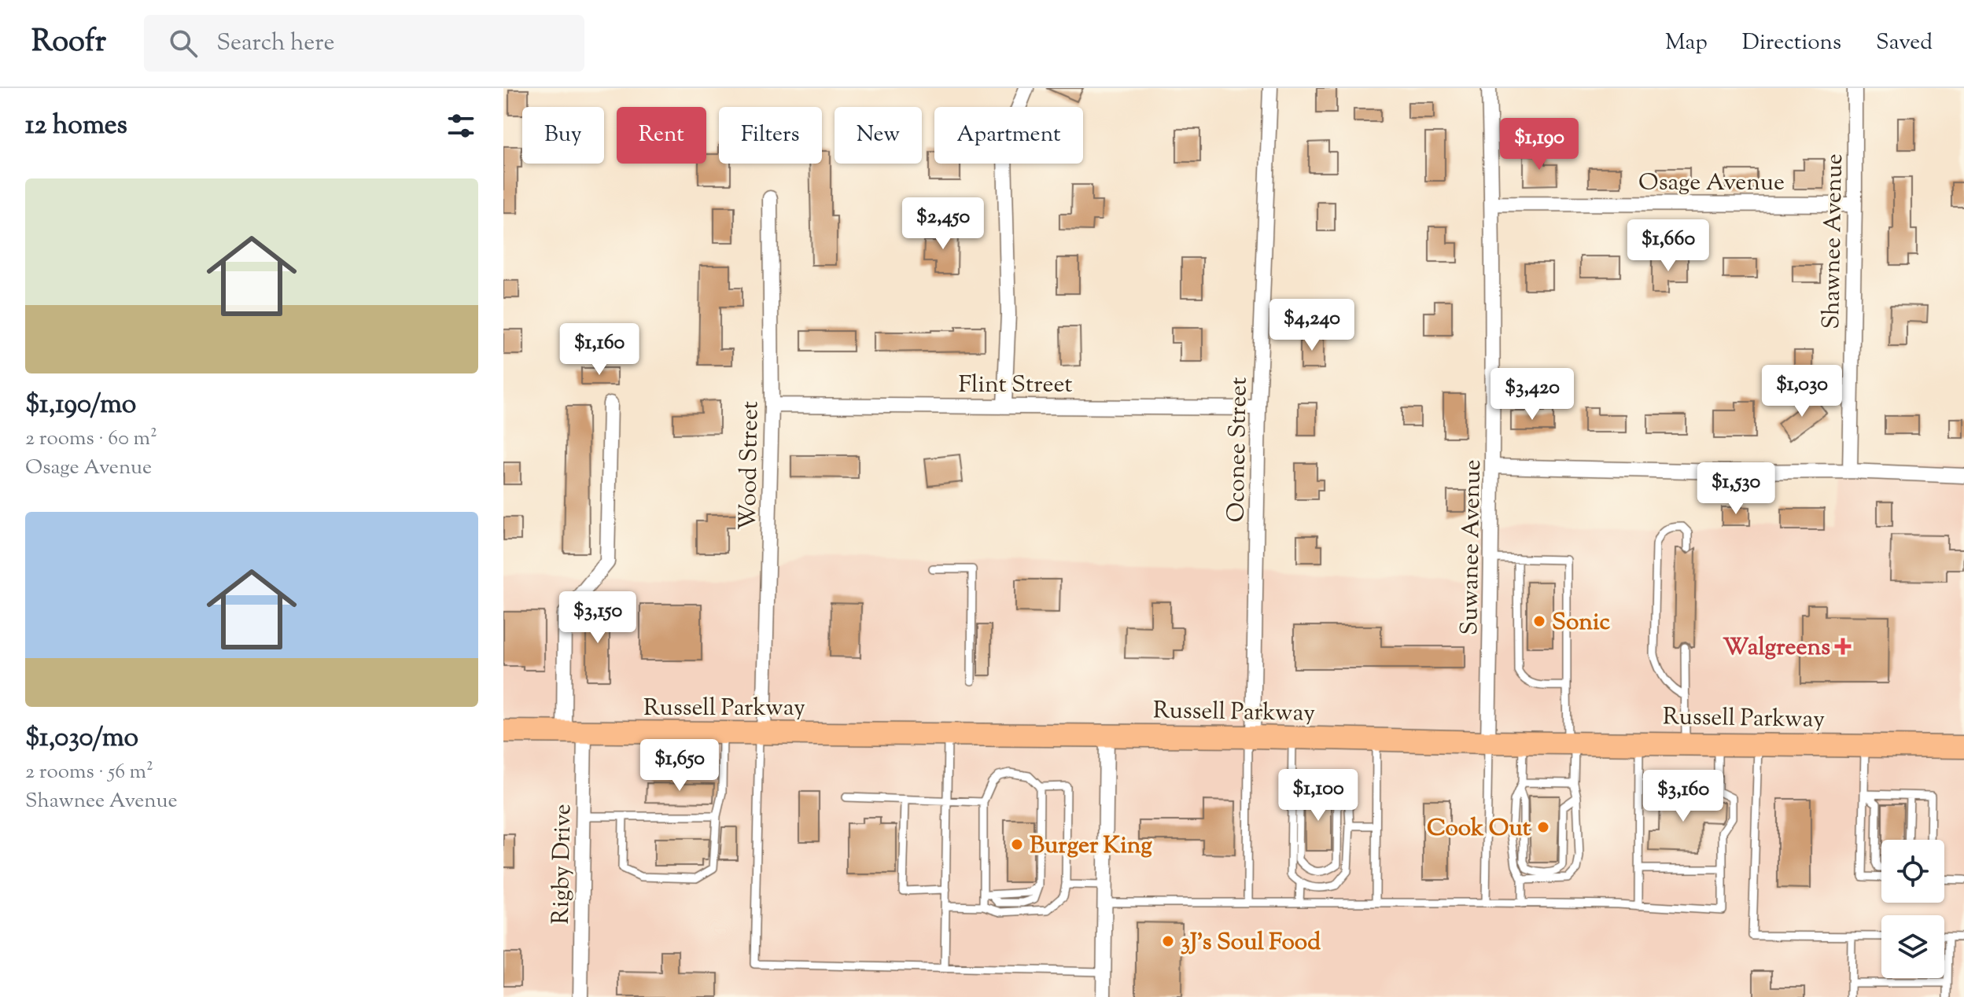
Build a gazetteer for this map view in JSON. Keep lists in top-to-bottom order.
{
  "streets": {
    "main road": ["Russell Parkway"],
    "street": [
      "Osage Avenue",
      "Shawnee Avenue",
      "Flint Street",
      "Oconee Street",
      "Wood Street",
      "Suwanee Avenue",
      "Rigby Drive"
    ]
  },
  "crossings": [
    ["Osage Avenue", "Shawnee Avenue"],
    ["Osage Avenue", "Suwanee Avenue"],
    ["Flint Street", "Oconee Street"],
    ["Flint Street", "Wood Street"],
    ["Oconee Street", "Russell Parkway"],
    ["Wood Street", "Russell Parkway"],
    ["Suwanee Avenue", "Russell Parkway"],
    ["Russell Parkway", "Rigby Drive"]
  ],
  "places": {
    "other": [
      "Sonic",
      "Cook Out",
      "Burger King",
      "3J's Soul Food"
    ],
    "health": ["Walgreens"]
  },
  "page": {
    "header": "Roofr",
    "search": "Search here",
    "nav": ["Map", "Directions", "Saved"],
    "heading": "12 homes",
    "chip": [
      "Buy",
      "Rent",
      "Filters",
      "New",
      "Apartment"
    ],
    "price": [
      "$1,190",
      "$2,450",
      "$1,660",
      "$4,240",
      "$1,160",
      "$1,030",
      "$3,420",
      "$1,530",
      "$3,150",
      "$1,650",
      "$1,100",
      "$3,160"
    ],
    "list": [
      {
        "name": "$1,190/mo",
        "note": "2 rooms · 60 m² · Osage Avenue"
      },
      {
        "name": "$1,030/mo",
        "note": "2 rooms · 56 m² · Shawnee Avenue"
      }
    ]
  }
}
